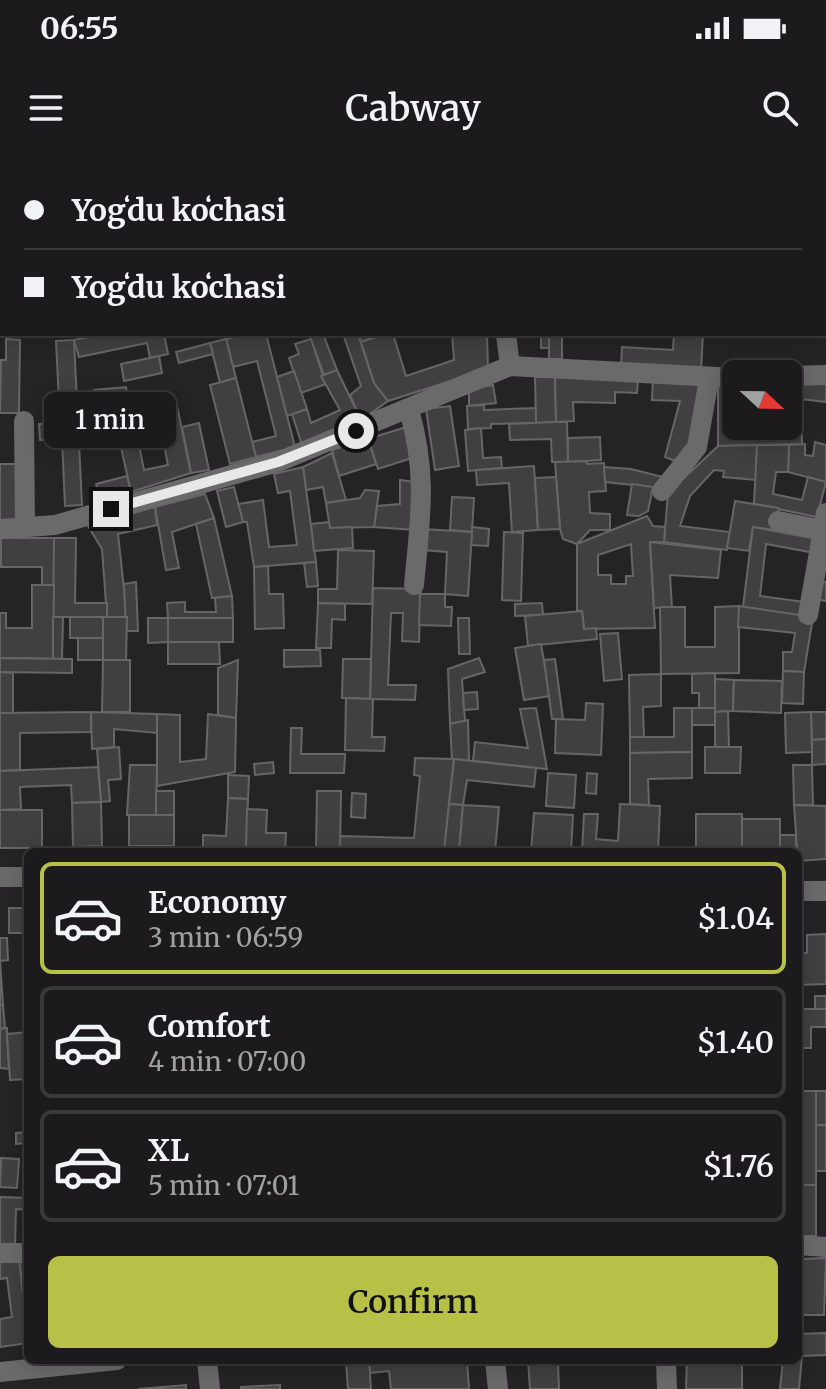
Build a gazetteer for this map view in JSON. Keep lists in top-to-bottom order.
{
  "north": "right",
  "page": {
    "status": "06:55",
    "header": "Cabway",
    "banner": ["Yogʻdu koʻchasi", "Yogʻdu koʻchasi"],
    "bubble": "1 min",
    "list": [
      {
        "name": "Economy",
        "note": "3 min · 06:59",
        "value": "$1.04"
      },
      {
        "name": "Comfort",
        "note": "4 min · 07:00",
        "value": "$1.40"
      },
      {
        "name": "XL",
        "note": "5 min · 07:01",
        "value": "$1.76"
      }
    ],
    "buttons": "Confirm"
  }
}
